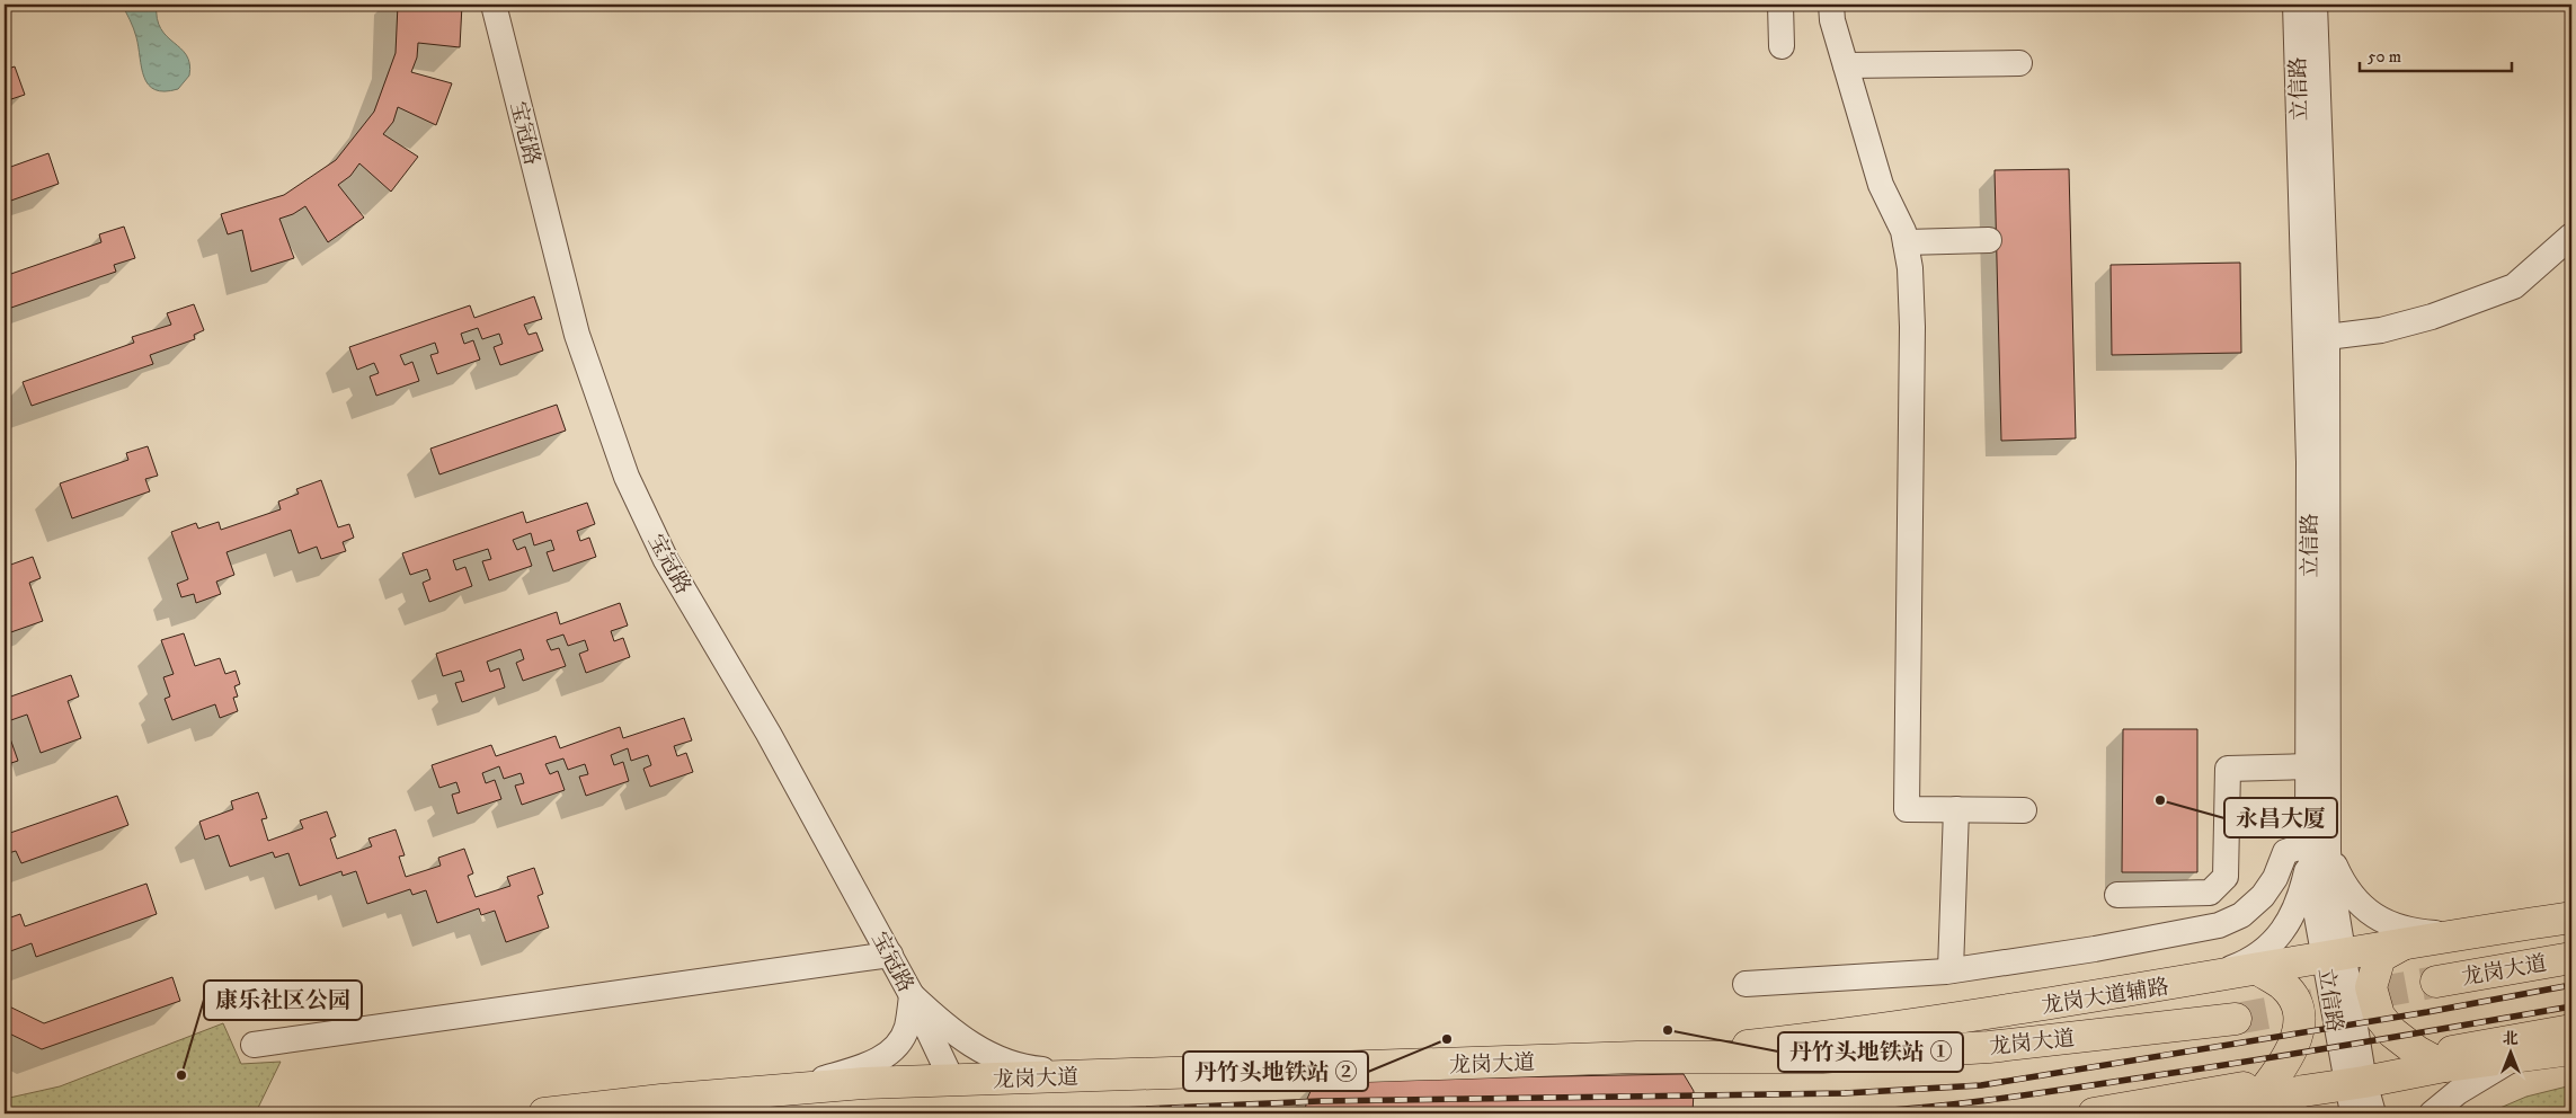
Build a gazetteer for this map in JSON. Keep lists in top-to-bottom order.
{
  "streets": {
    "main road": ["龙岗大道", "龙岗大道辅路"],
    "street": ["立信路", "宝冠路"]
  },
  "crossings": [
    ["立信路", "龙岗大道辅路"],
    ["宝冠路", "龙岗大道"],
    ["龙岗大道", "龙岗大道辅路"]
  ],
  "places": [
    "永昌大厦",
    "丹竹头地铁站 ①",
    "丹竹头地铁站 ②",
    "康乐社区公园"
  ],
  "scale_bar": "50 m",
  "north": "top"
}
